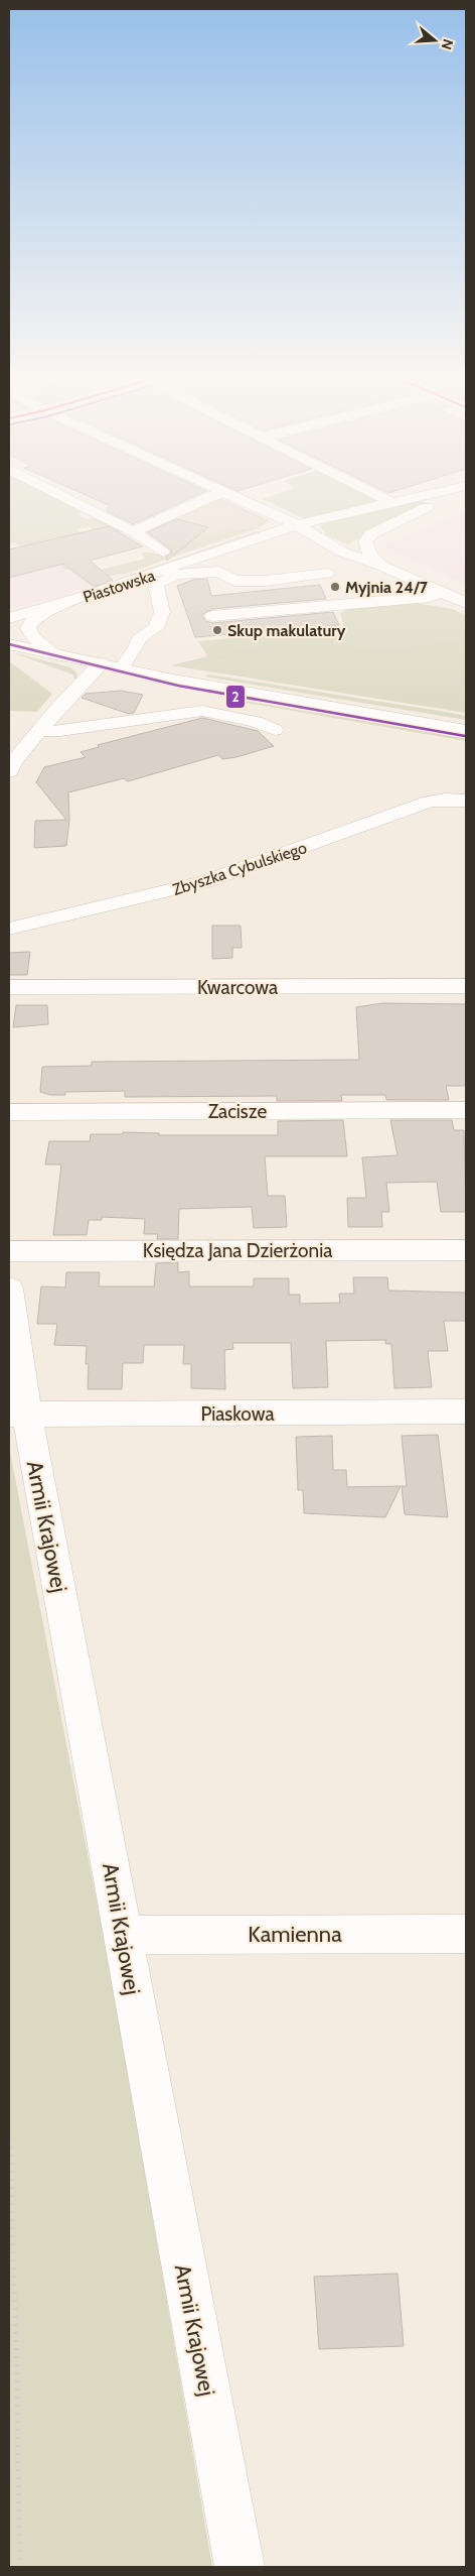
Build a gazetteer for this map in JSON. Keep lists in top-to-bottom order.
{
  "streets": {
    "street": [
      "Piastowska",
      "Zbyszka Cybulskiego",
      "Kwarcowa",
      "Zacisze",
      "Księdza Jana Dzierżonia",
      "Piaskowa",
      "Armii Krajowej",
      "Kamienna"
    ]
  },
  "crossings": [
    ["Piaskowa", "Armii Krajowej"],
    ["Armii Krajowej", "Kamienna"]
  ],
  "places": ["Myjnia 24/7", "Skup makulatury"],
  "lines": ["transit line 2"],
  "north": "right"
}
